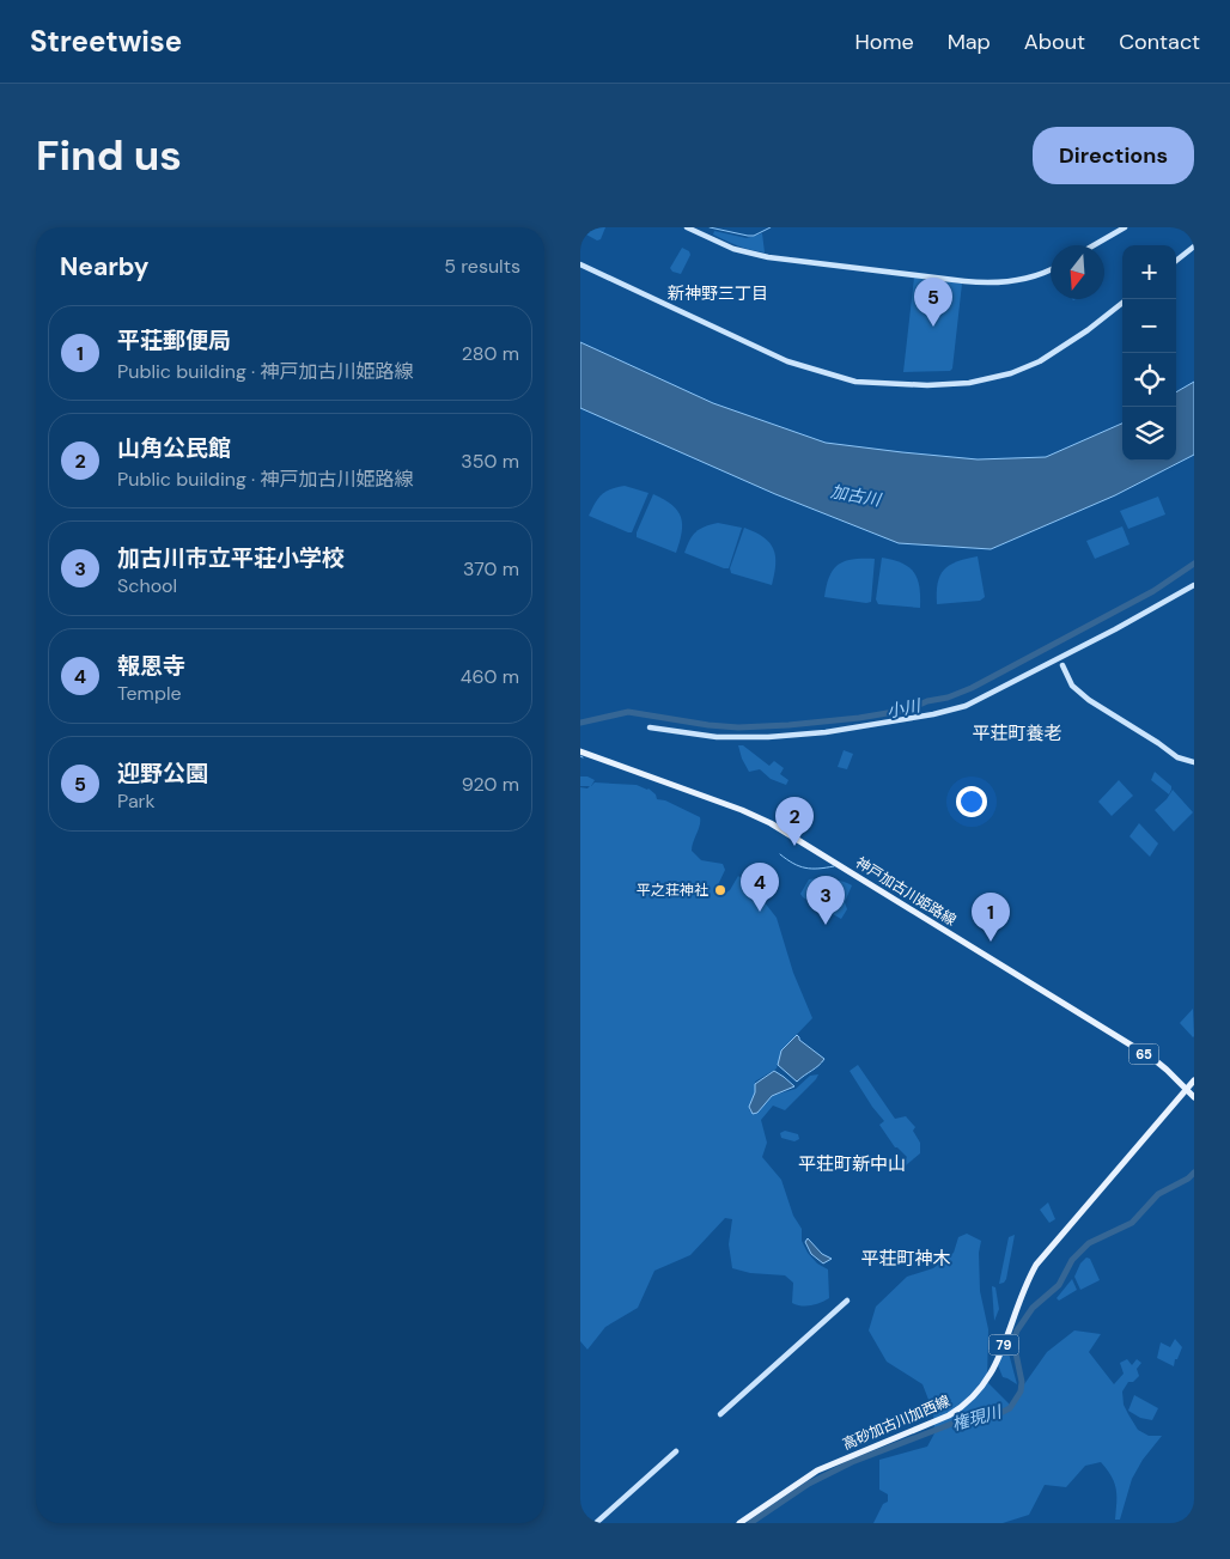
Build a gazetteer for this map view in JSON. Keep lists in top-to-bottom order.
{
  "streets": {
    "main road": [
      "神戸加古川姫路線",
      "65",
      "79",
      "高砂加古川加西線"
    ]
  },
  "crossings": [
    ["神戸加古川姫路線", "高砂加古川加西線"]
  ],
  "districts": [
    "新神野三丁目",
    "平荘町養老",
    "平荘町新中山",
    "平荘町神木"
  ],
  "water": ["加古川", "小川", "権現川"],
  "places": ["平之荘神社"],
  "north": "bottom",
  "page": {
    "header": "Streetwise",
    "nav": [
      "Home",
      "Map",
      "About",
      "Contact"
    ],
    "buttons": "Directions",
    "title": "Find us",
    "heading": ["Nearby", "5 results"],
    "map_buttons": ["+", "−"],
    "pins": [
      "5",
      "2",
      "4",
      "3",
      "1"
    ],
    "list": [
      {
        "mark": "1",
        "name": "平荘郵便局",
        "note": "Public building · 神戸加古川姫路線",
        "value": "280 m"
      },
      {
        "mark": "2",
        "name": "山角公民館",
        "note": "Public building · 神戸加古川姫路線",
        "value": "350 m"
      },
      {
        "mark": "3",
        "name": "加古川市立平荘小学校",
        "note": "School",
        "value": "370 m"
      },
      {
        "mark": "4",
        "name": "報恩寺",
        "note": "Temple",
        "value": "460 m"
      },
      {
        "mark": "5",
        "name": "迎野公園",
        "note": "Park",
        "value": "920 m"
      }
    ]
  }
}
